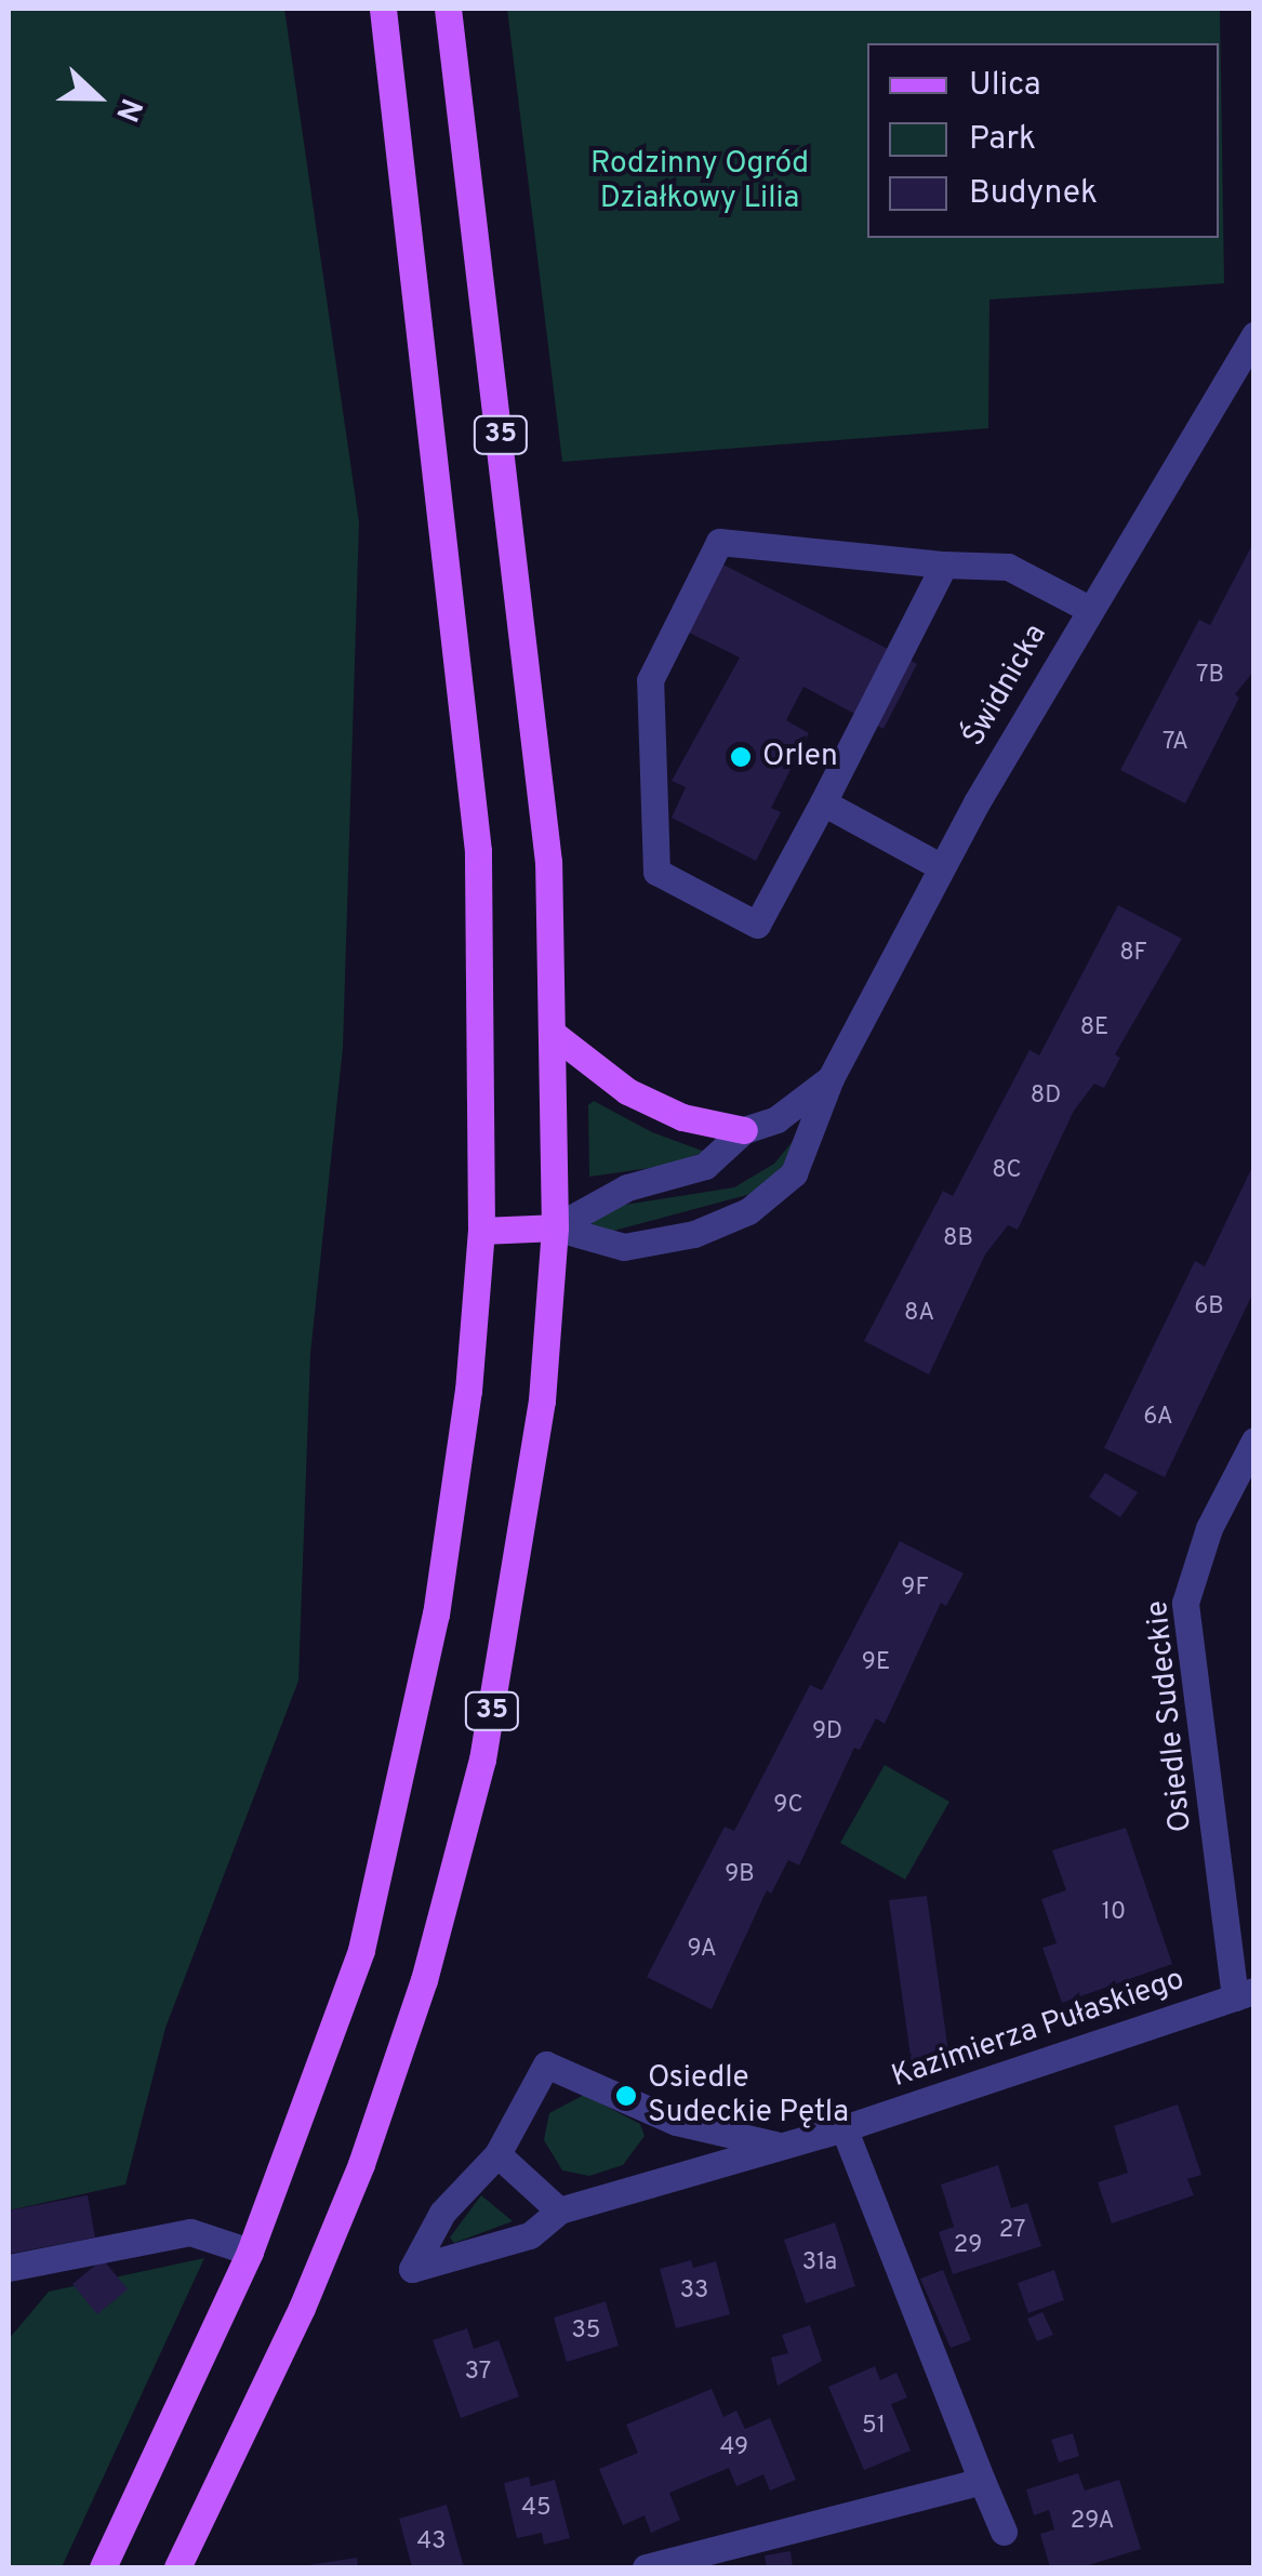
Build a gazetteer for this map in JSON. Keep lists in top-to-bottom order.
{
  "streets": {
    "main road": ["35"],
    "street": ["Świdnicka", "Osiedle Sudeckie", "Kazimierza Pułaskiego"]
  },
  "crossings": [
    ["35", "Świdnicka"],
    ["Osiedle Sudeckie", "Kazimierza Pułaskiego"]
  ],
  "parks": ["Rodzinny Ogród Działkowy Lilia"],
  "places": ["Orlen", "Osiedle Sudeckie Pętla"],
  "house_numbers": [
    "7B",
    "7A",
    "8F",
    "8E",
    "8D",
    "8C",
    "8B",
    "6B",
    "8A",
    "6A",
    "9F",
    "9E",
    "9D",
    "9C",
    "9B",
    "10",
    "9A",
    "27",
    "29",
    "31a",
    "33",
    "35",
    "37",
    "51",
    "49",
    "45",
    "29A",
    "43"
  ],
  "legend": ["Ulica", "Park", "Budynek"],
  "north": "right"
}
